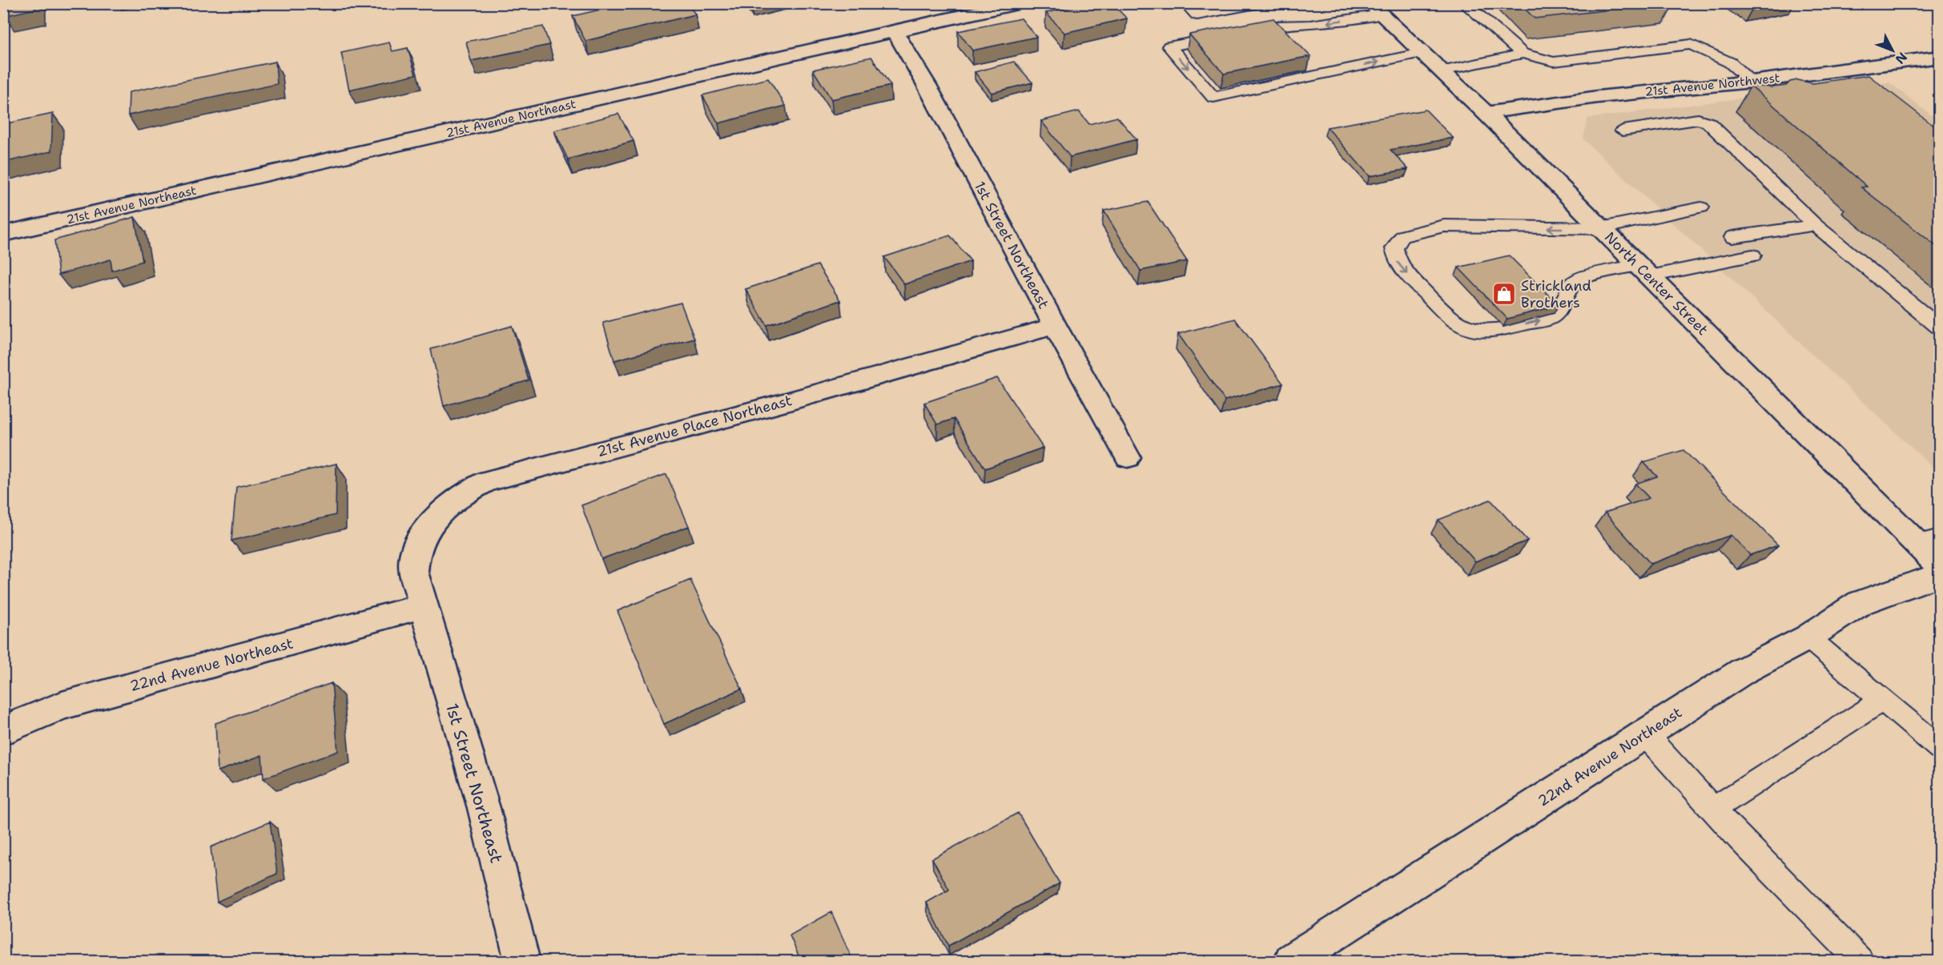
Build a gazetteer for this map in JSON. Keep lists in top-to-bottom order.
{
  "streets": {
    "street": [
      "21st Avenue Northwest",
      "21st Avenue Northeast",
      "1st Street Northeast",
      "North Center Street",
      "21st Avenue Place Northeast",
      "22nd Avenue Northeast"
    ]
  },
  "crossings": [
    ["21st Avenue Northwest", "North Center Street"],
    ["21st Avenue Northeast", "1st Street Northeast"],
    ["1st Street Northeast", "21st Avenue Place Northeast"],
    ["1st Street Northeast", "22nd Avenue Northeast"],
    ["21st Avenue Place Northeast", "22nd Avenue Northeast"]
  ],
  "places": {
    "shop": ["Strickland Brothers"]
  },
  "north": "bottom right"
}
